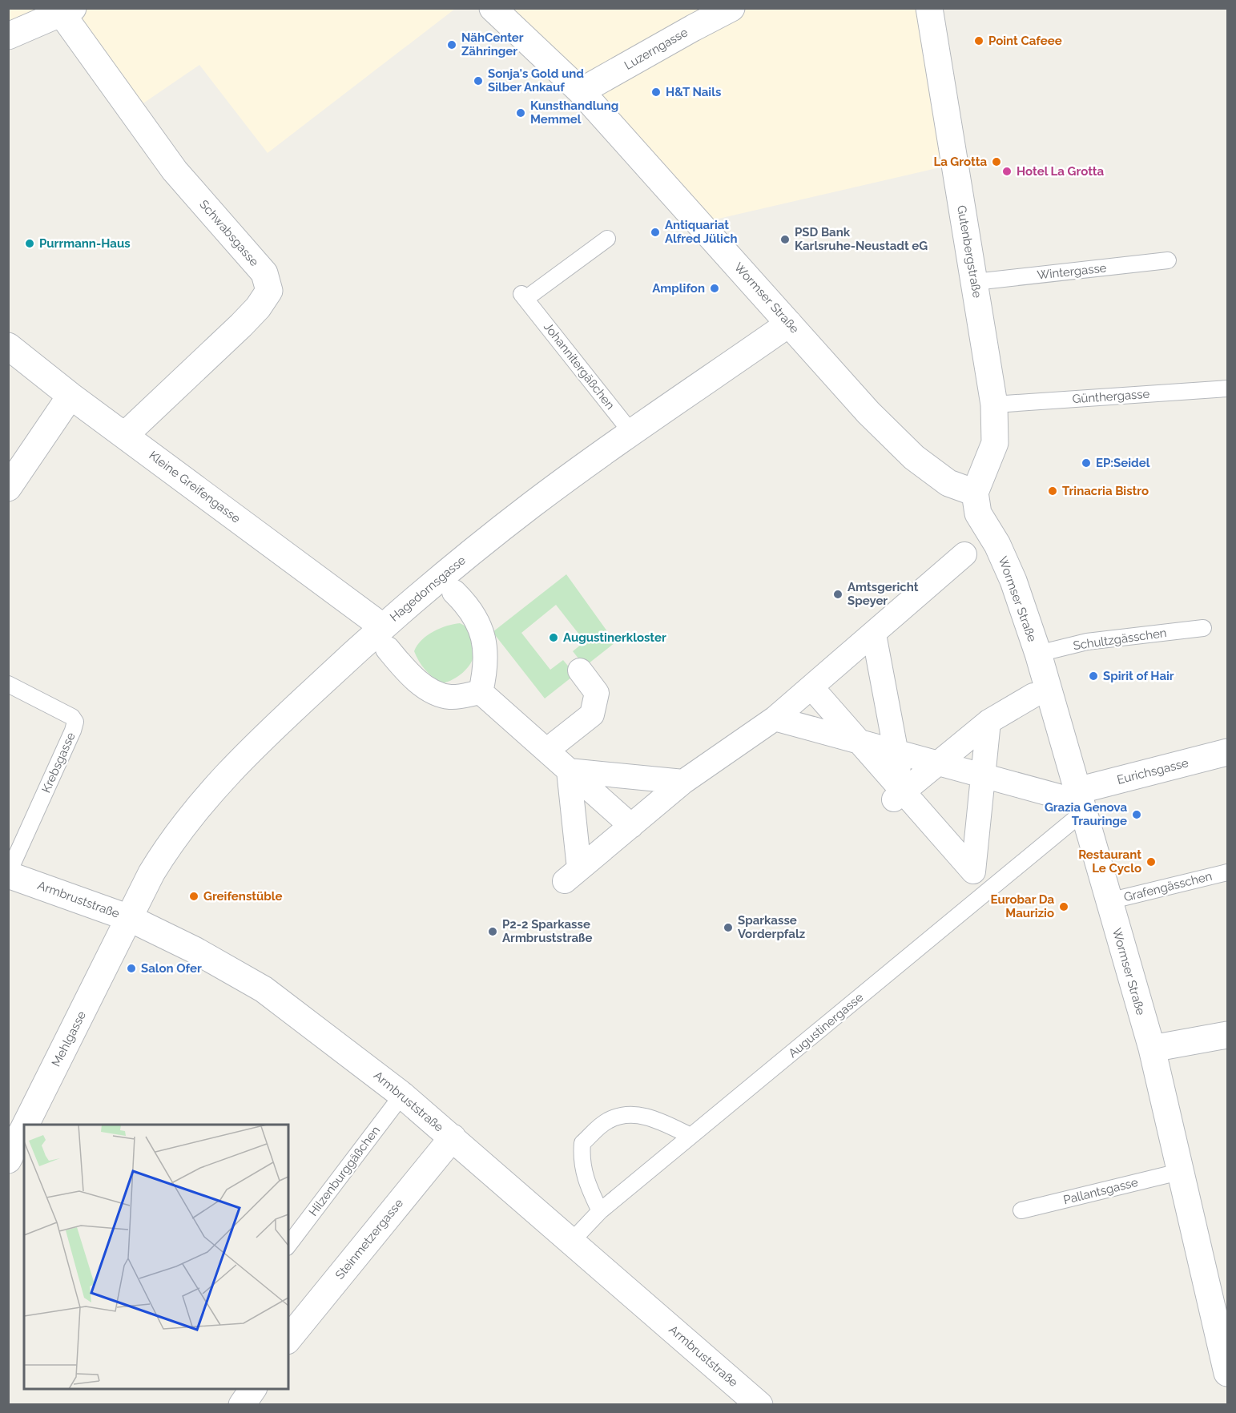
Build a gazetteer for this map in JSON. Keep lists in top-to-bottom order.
{
  "streets": {
    "street": [
      "Luzerngasse",
      "Schwabsgasse",
      "Gutenbergstraße",
      "Wormser Straße",
      "Kleine Greifengasse",
      "Hagedornsgasse",
      "Eurichsgasse",
      "Armbruststraße",
      "Mehlgasse",
      "Steinmetzergasse"
    ],
    "lane": [
      "Wintergasse",
      "Johannitergäßchen",
      "Günthergasse",
      "Schultzgässchen",
      "Krebsgasse",
      "Grafengässchen",
      "Augustinergasse",
      "Hilzenburggäßchen",
      "Pallantsgasse"
    ]
  },
  "crossings": [
    ["Luzerngasse", "Wormser Straße"],
    ["Schwabsgasse", "Kleine Greifengasse"],
    ["Gutenbergstraße", "Wintergasse"],
    ["Gutenbergstraße", "Wormser Straße"],
    ["Gutenbergstraße", "Günthergasse"],
    ["Wormser Straße", "Hagedornsgasse"],
    ["Wormser Straße", "Schultzgässchen"],
    ["Wormser Straße", "Eurichsgasse"],
    ["Wormser Straße", "Grafengässchen"],
    ["Wormser Straße", "Augustinergasse"],
    ["Wormser Straße", "Pallantsgasse"],
    ["Johannitergäßchen", "Hagedornsgasse"],
    ["Kleine Greifengasse", "Hagedornsgasse"],
    ["Hagedornsgasse", "Armbruststraße"],
    ["Hagedornsgasse", "Mehlgasse"],
    ["Krebsgasse", "Armbruststraße"],
    ["Eurichsgasse", "Augustinergasse"],
    ["Armbruststraße", "Augustinergasse"],
    ["Armbruststraße", "Mehlgasse"],
    ["Armbruststraße", "Hilzenburggäßchen"],
    ["Armbruststraße", "Steinmetzergasse"]
  ],
  "places": [
    "Point Cafeee",
    "NähCenter Zähringer",
    "Sonja's Gold und Silber Ankauf",
    "H&T Nails",
    "Kunsthandlung Memmel",
    "La Grotta",
    "Hotel La Grotta",
    "Antiquariat Alfred Jülich",
    "PSD Bank Karlsruhe-Neustadt eG",
    "Purrmann-Haus",
    "Amplifon",
    "EP:Seidel",
    "Trinacria Bistro",
    "Amtsgericht Speyer",
    "Augustinerkloster",
    "Spirit of Hair",
    "Grazia Genova Trauringe",
    "Restaurant Le Cyclo",
    "Greifenstüble",
    "Eurobar Da Maurizio",
    "Sparkasse Vorderpfalz",
    "P2-2 Sparkasse Armbruststraße",
    "Salon Ofer"
  ]
}
